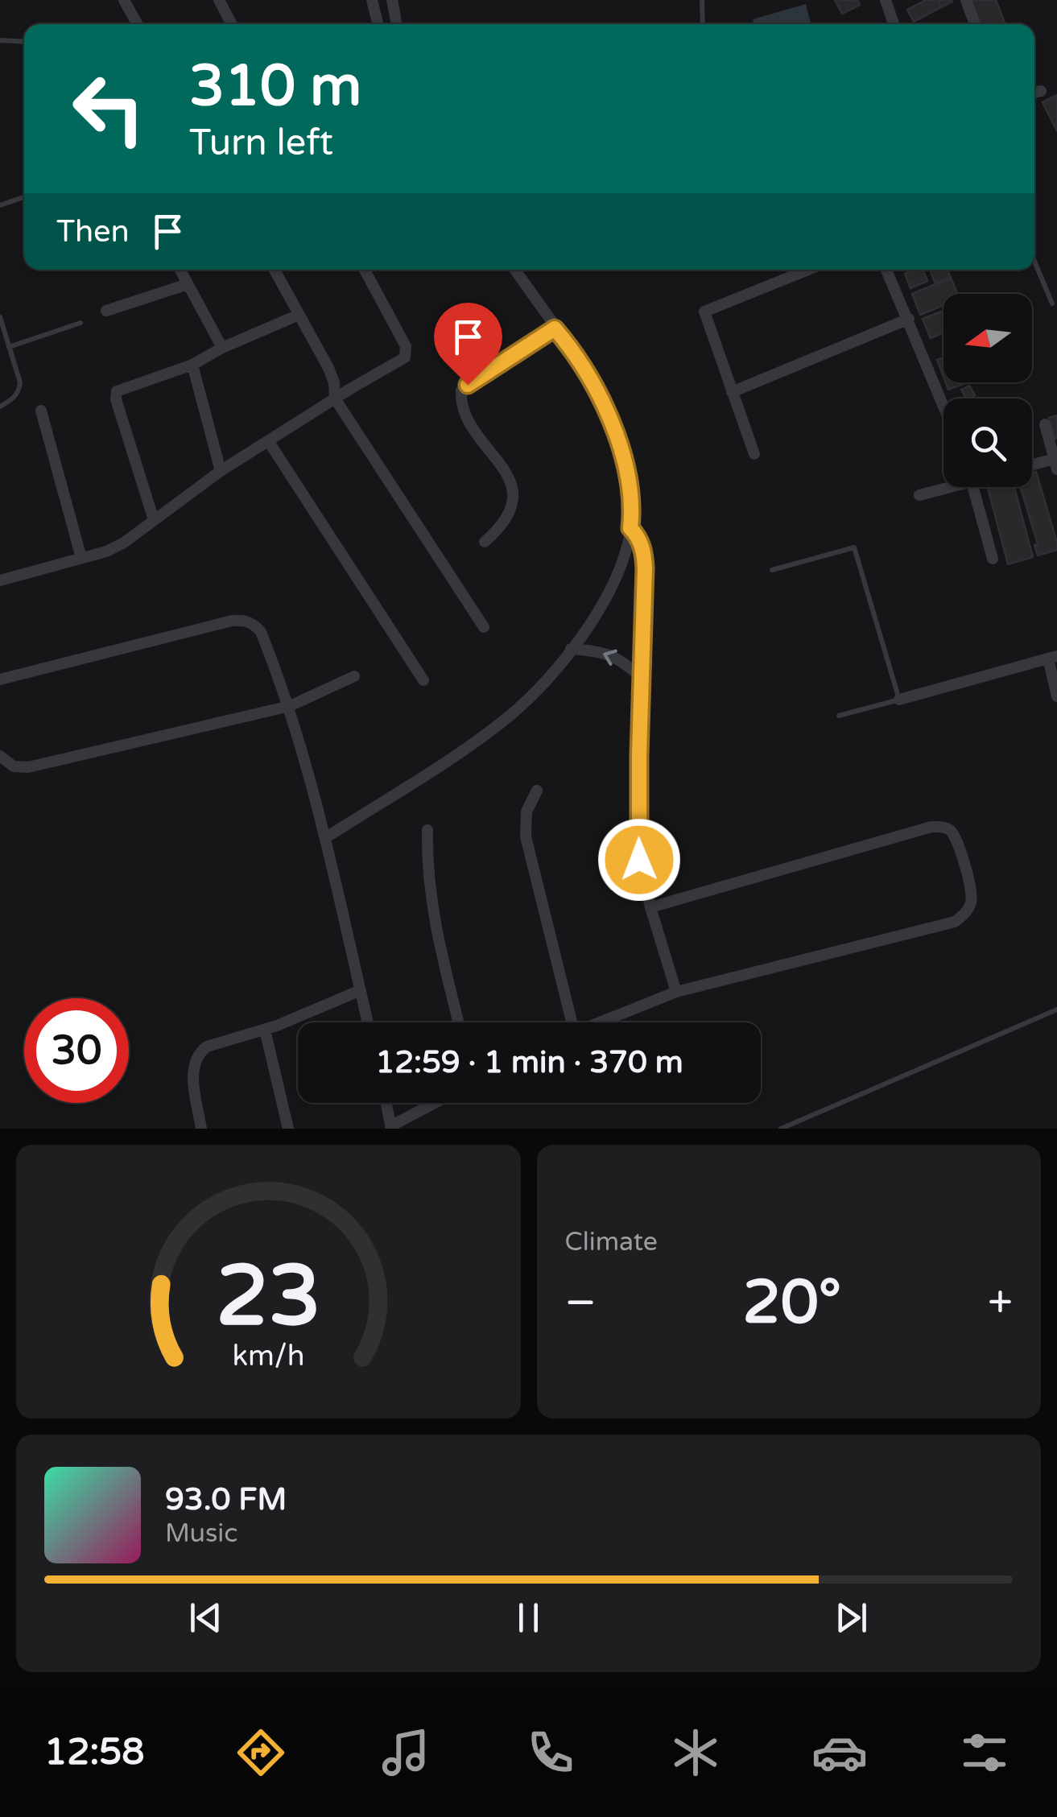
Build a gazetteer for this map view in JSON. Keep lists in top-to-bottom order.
{
  "north": "left",
  "page": {
    "turn": ["310 m", "Turn left"],
    "then": "Then",
    "limit": "30",
    "trip": "12:59 · 1 min · 370 m",
    "tile": "Climate",
    "heat": ["−", "20°", "+"],
    "song": ["93.0 FM", "Music"],
    "tabs": "12:58",
    "gauge": ["23", "km/h"]
  }
}
